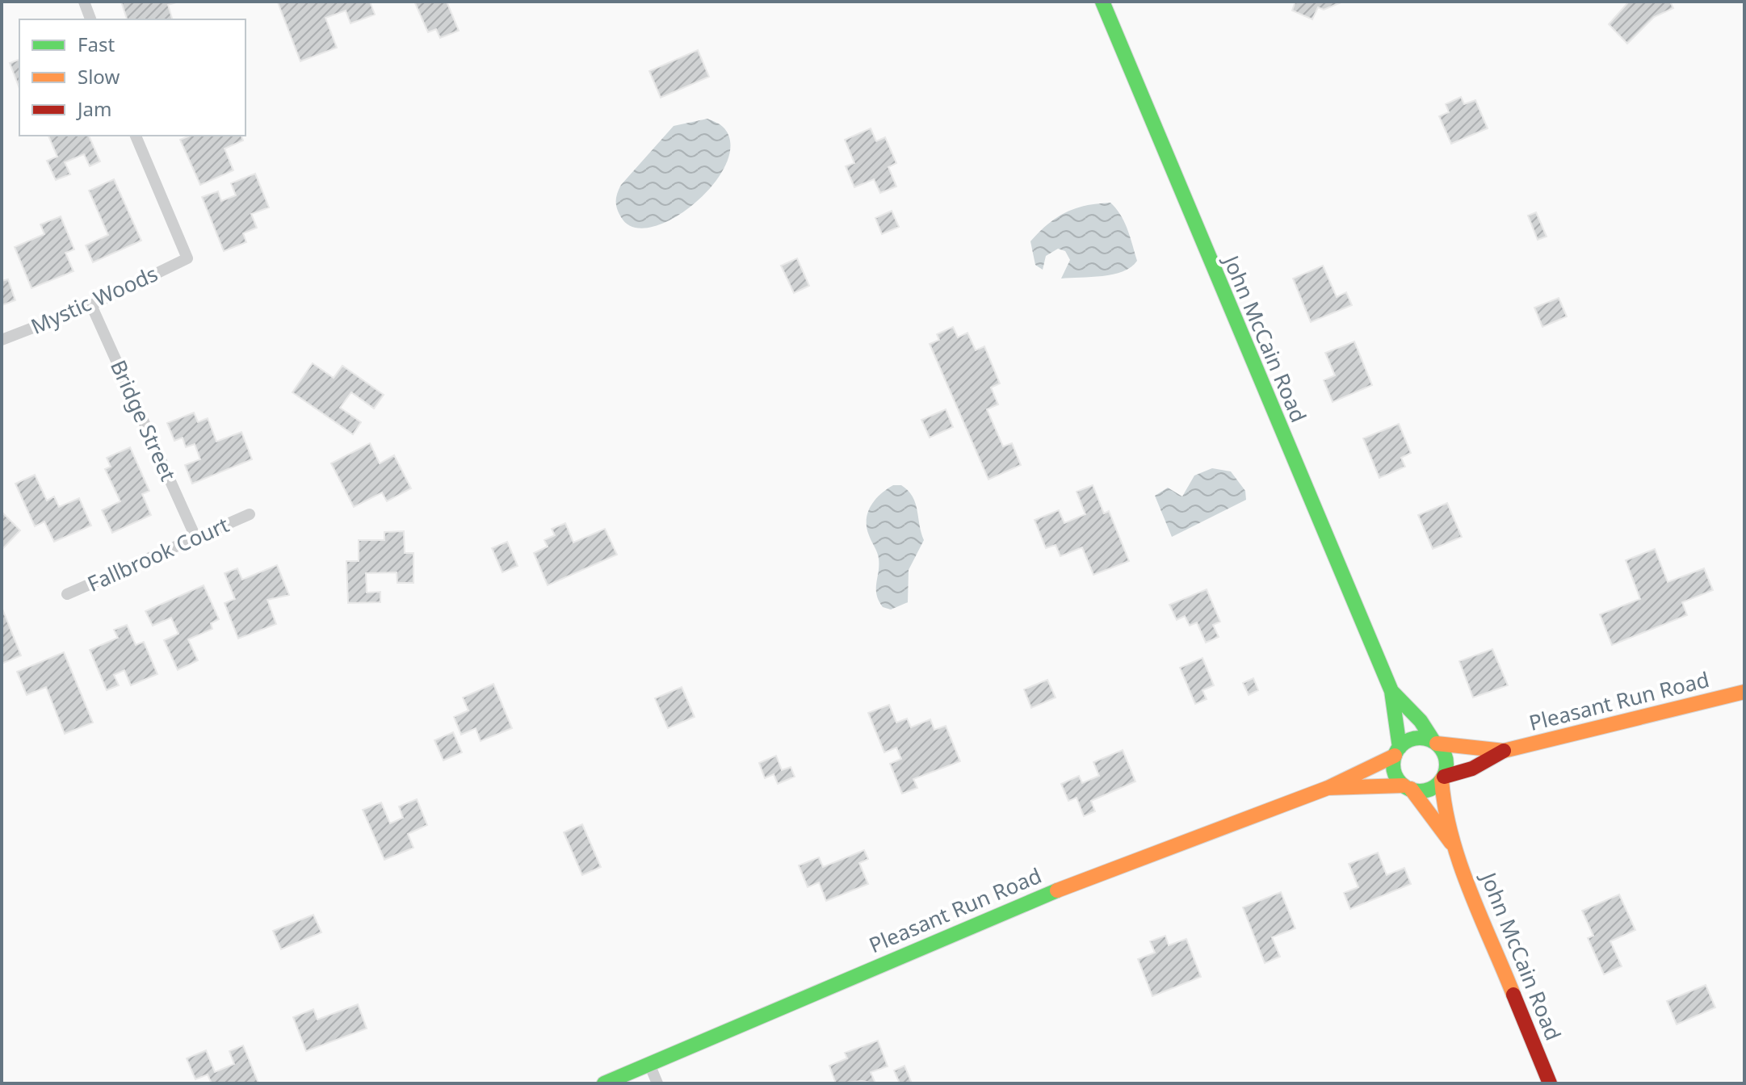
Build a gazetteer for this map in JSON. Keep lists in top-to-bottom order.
{
  "streets": {
    "main road": ["John McCain Road", "Pleasant Run Road"],
    "street": ["Mystic Woods", "Bridge Street", "Fallbrook Court"]
  },
  "crossings": [
    ["Mystic Woods", "Bridge Street"],
    ["John McCain Road", "Pleasant Run Road"],
    ["Bridge Street", "Fallbrook Court"]
  ],
  "legend": ["Fast", "Slow", "Jam"]
}
